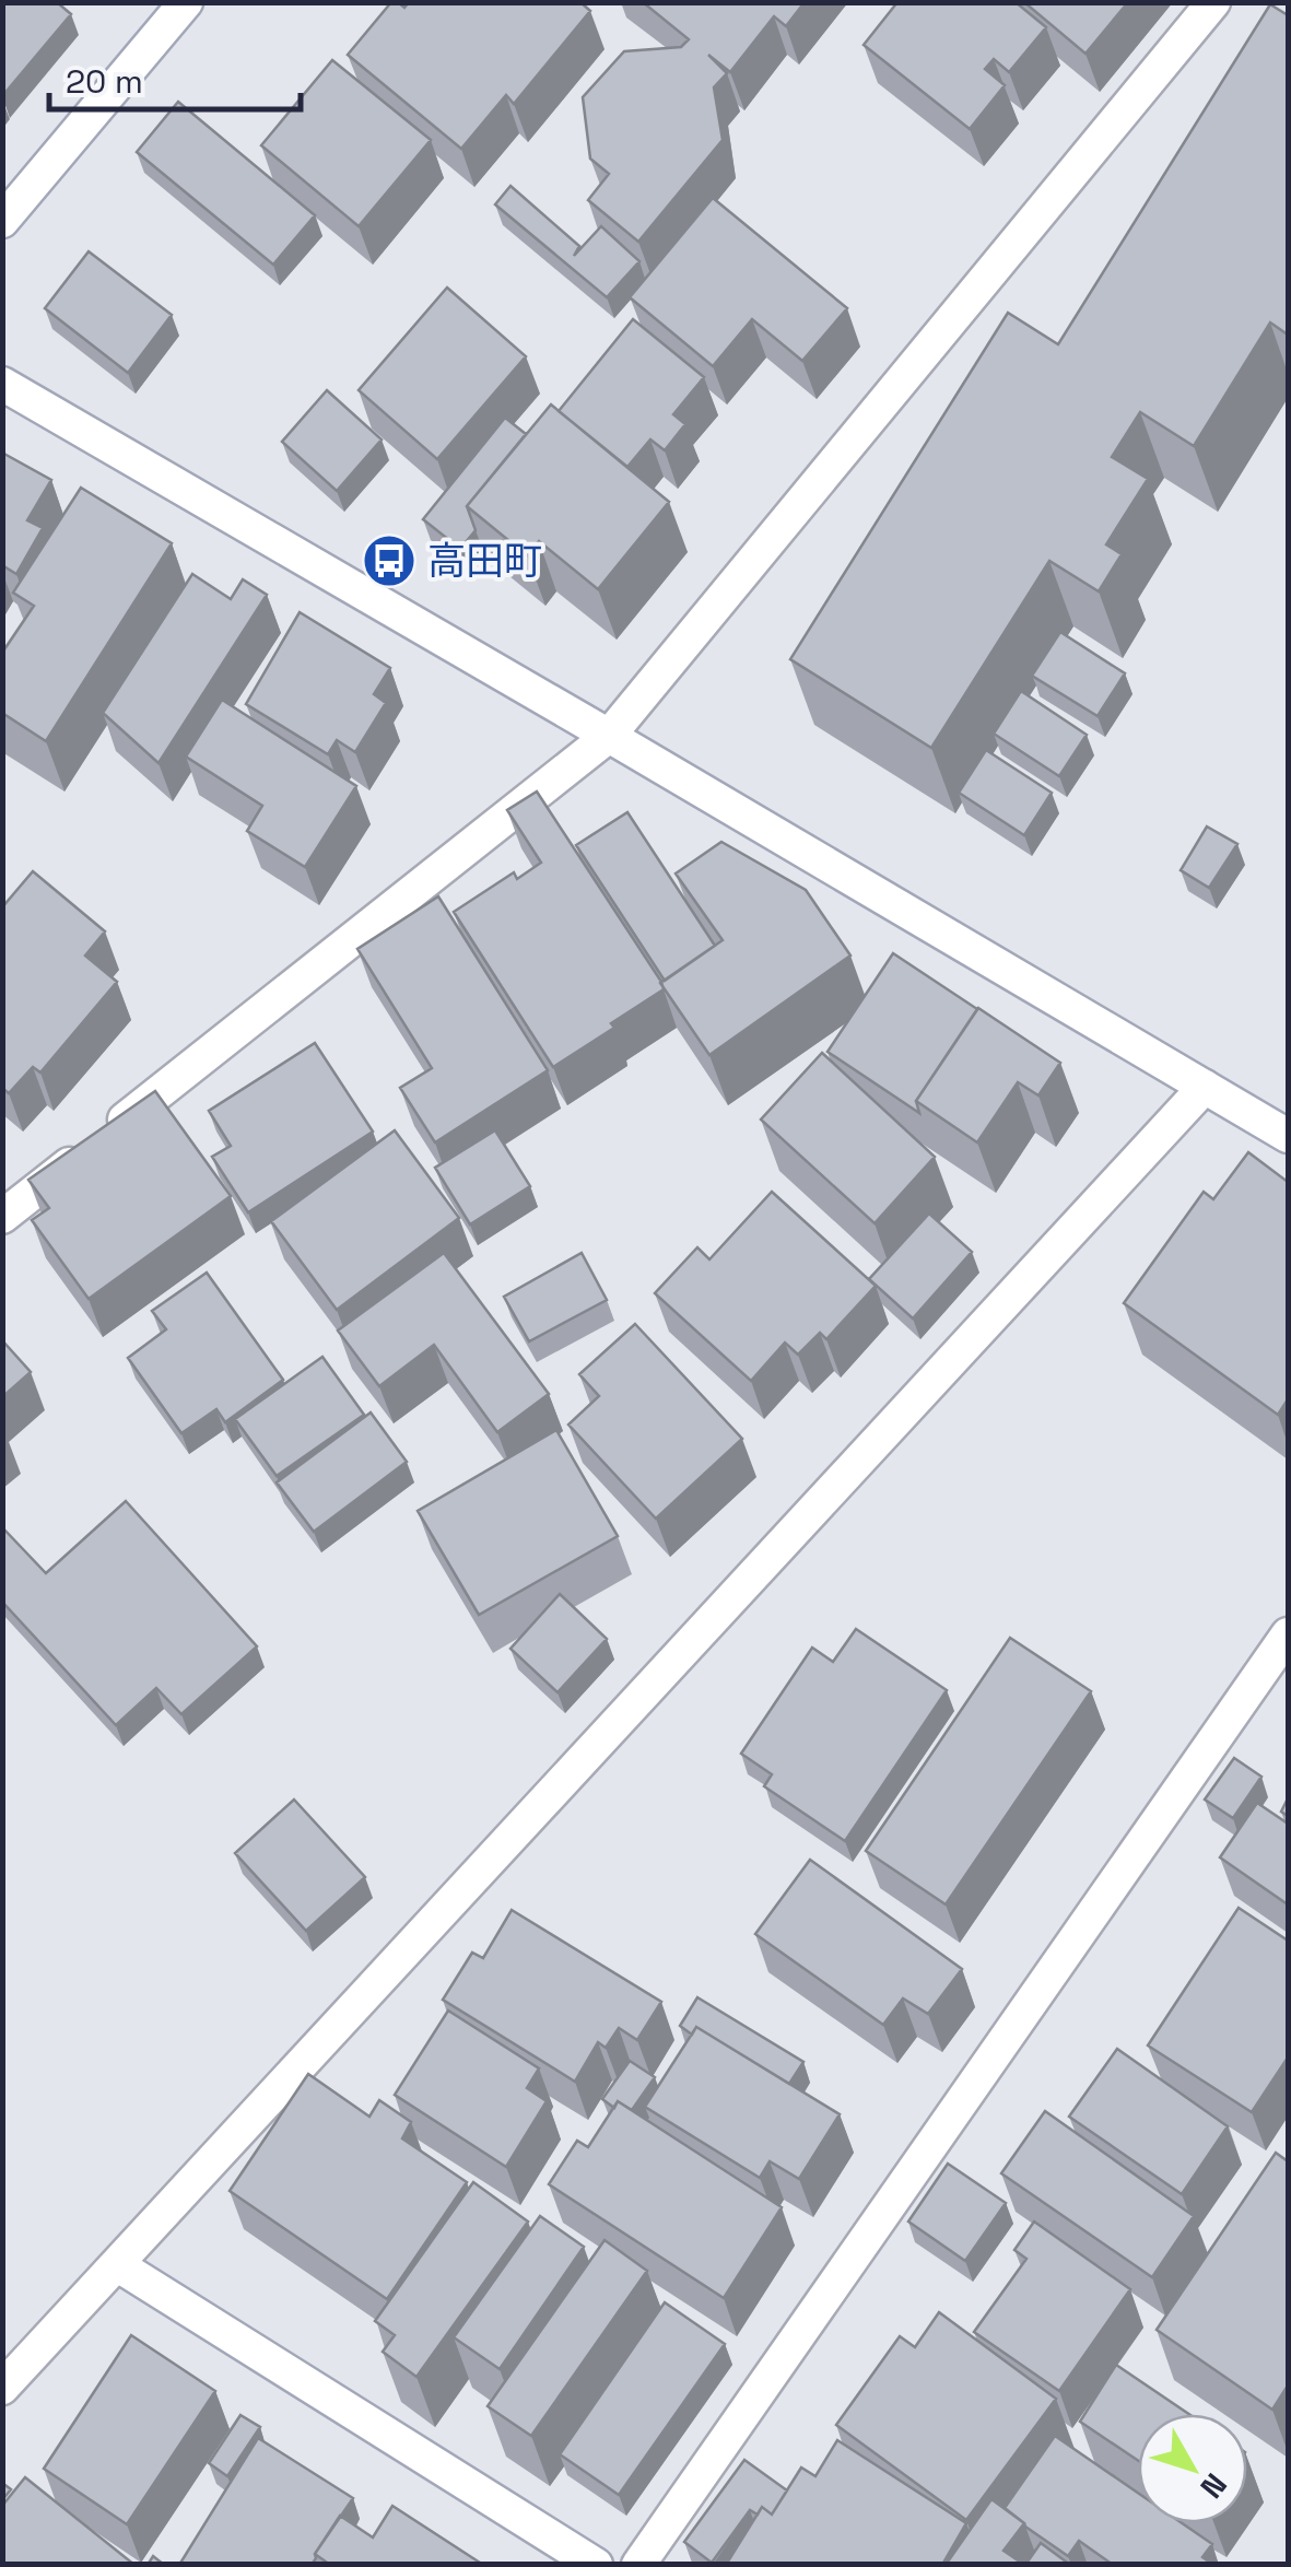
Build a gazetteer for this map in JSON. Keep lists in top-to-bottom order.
{
  "places": {
    "bus stop": ["高田町"]
  },
  "scale_bar": "20 m",
  "north": "bottom right"
}
